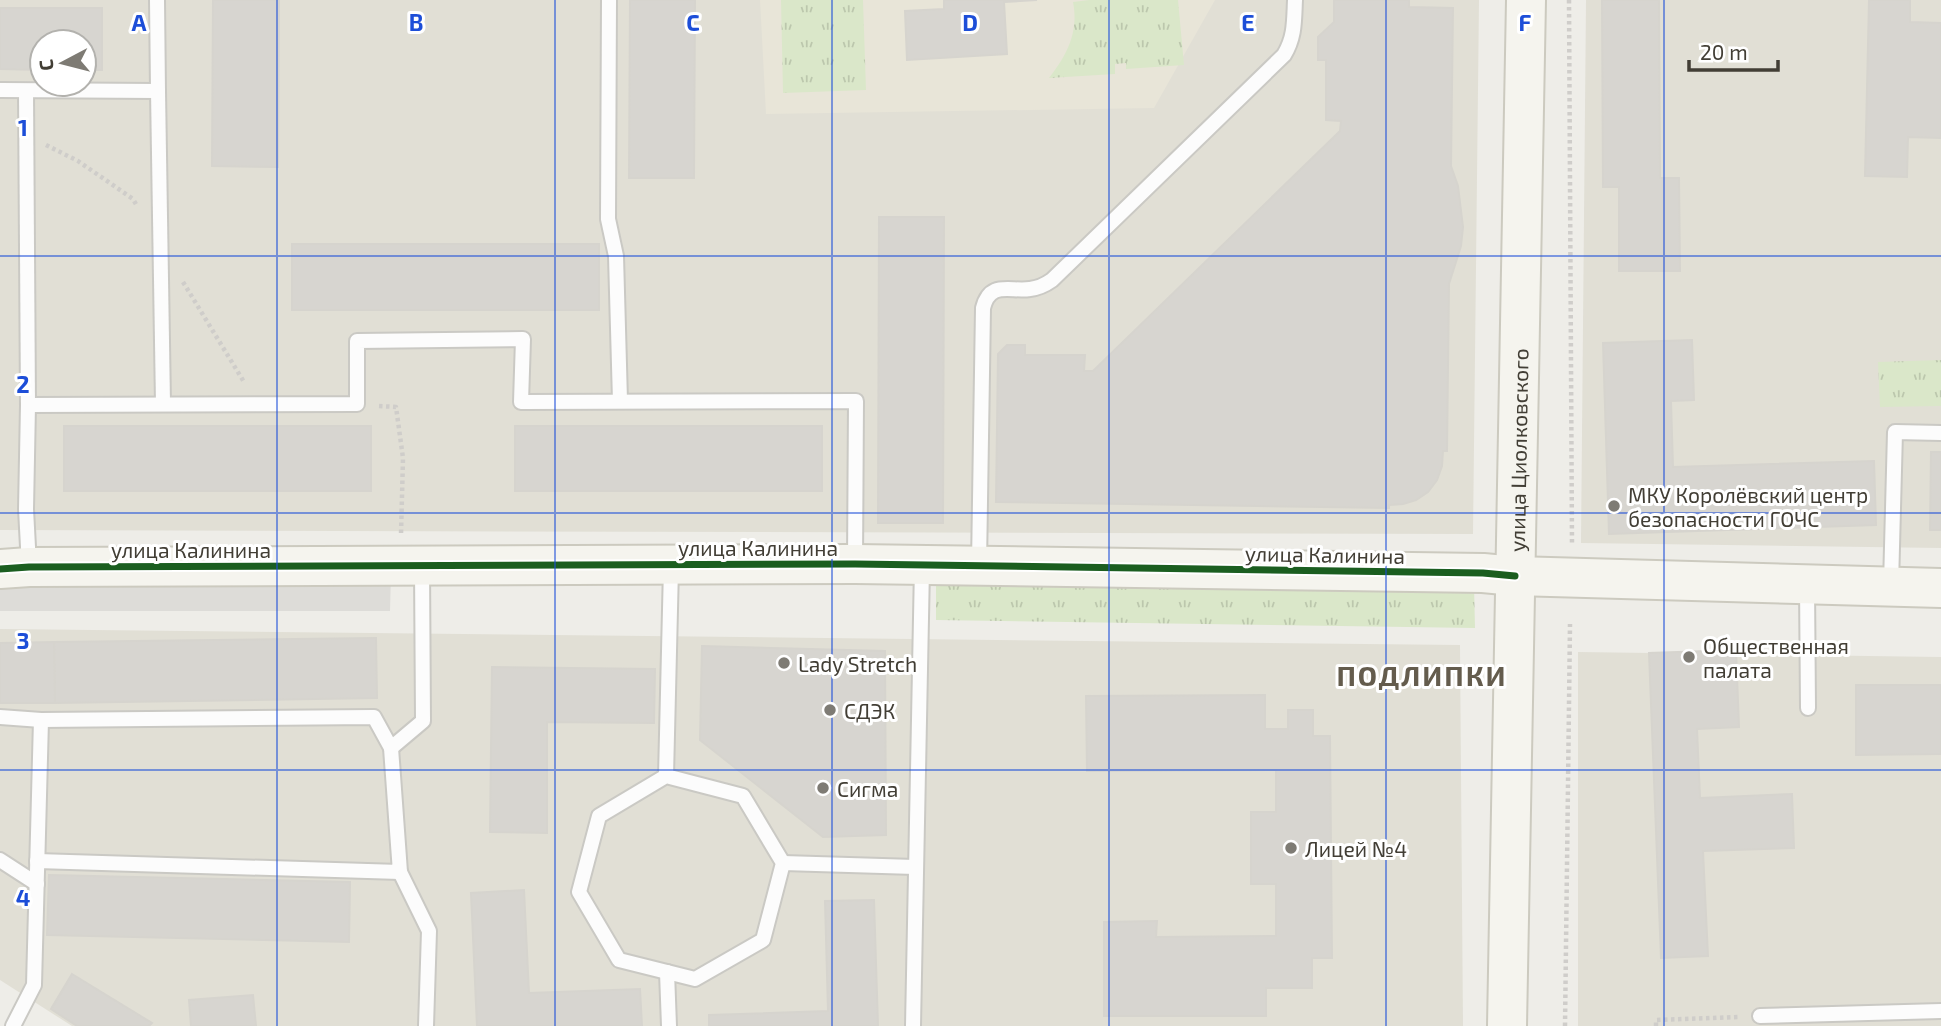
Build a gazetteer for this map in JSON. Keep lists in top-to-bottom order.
{
  "streets": {
    "street": ["улица Циолковского", "улица Калинина"]
  },
  "crossings": [
    ["улица Циолковского", "улица Калинина"]
  ],
  "districts": ["ПОДЛИПКИ"],
  "places": [
    "МКУ Королёвский центр безопасности ГОЧС",
    "Общественная палата",
    "Lady Stretch",
    "СДЭК",
    "Сигма",
    "Лицей №4"
  ],
  "scale_bar": "20 m",
  "north": "left",
  "grid": {
    "columns": [
      "A",
      "B",
      "C",
      "D",
      "E",
      "F"
    ],
    "rows": [
      "1",
      "2",
      "3",
      "4"
    ]
  }
}
